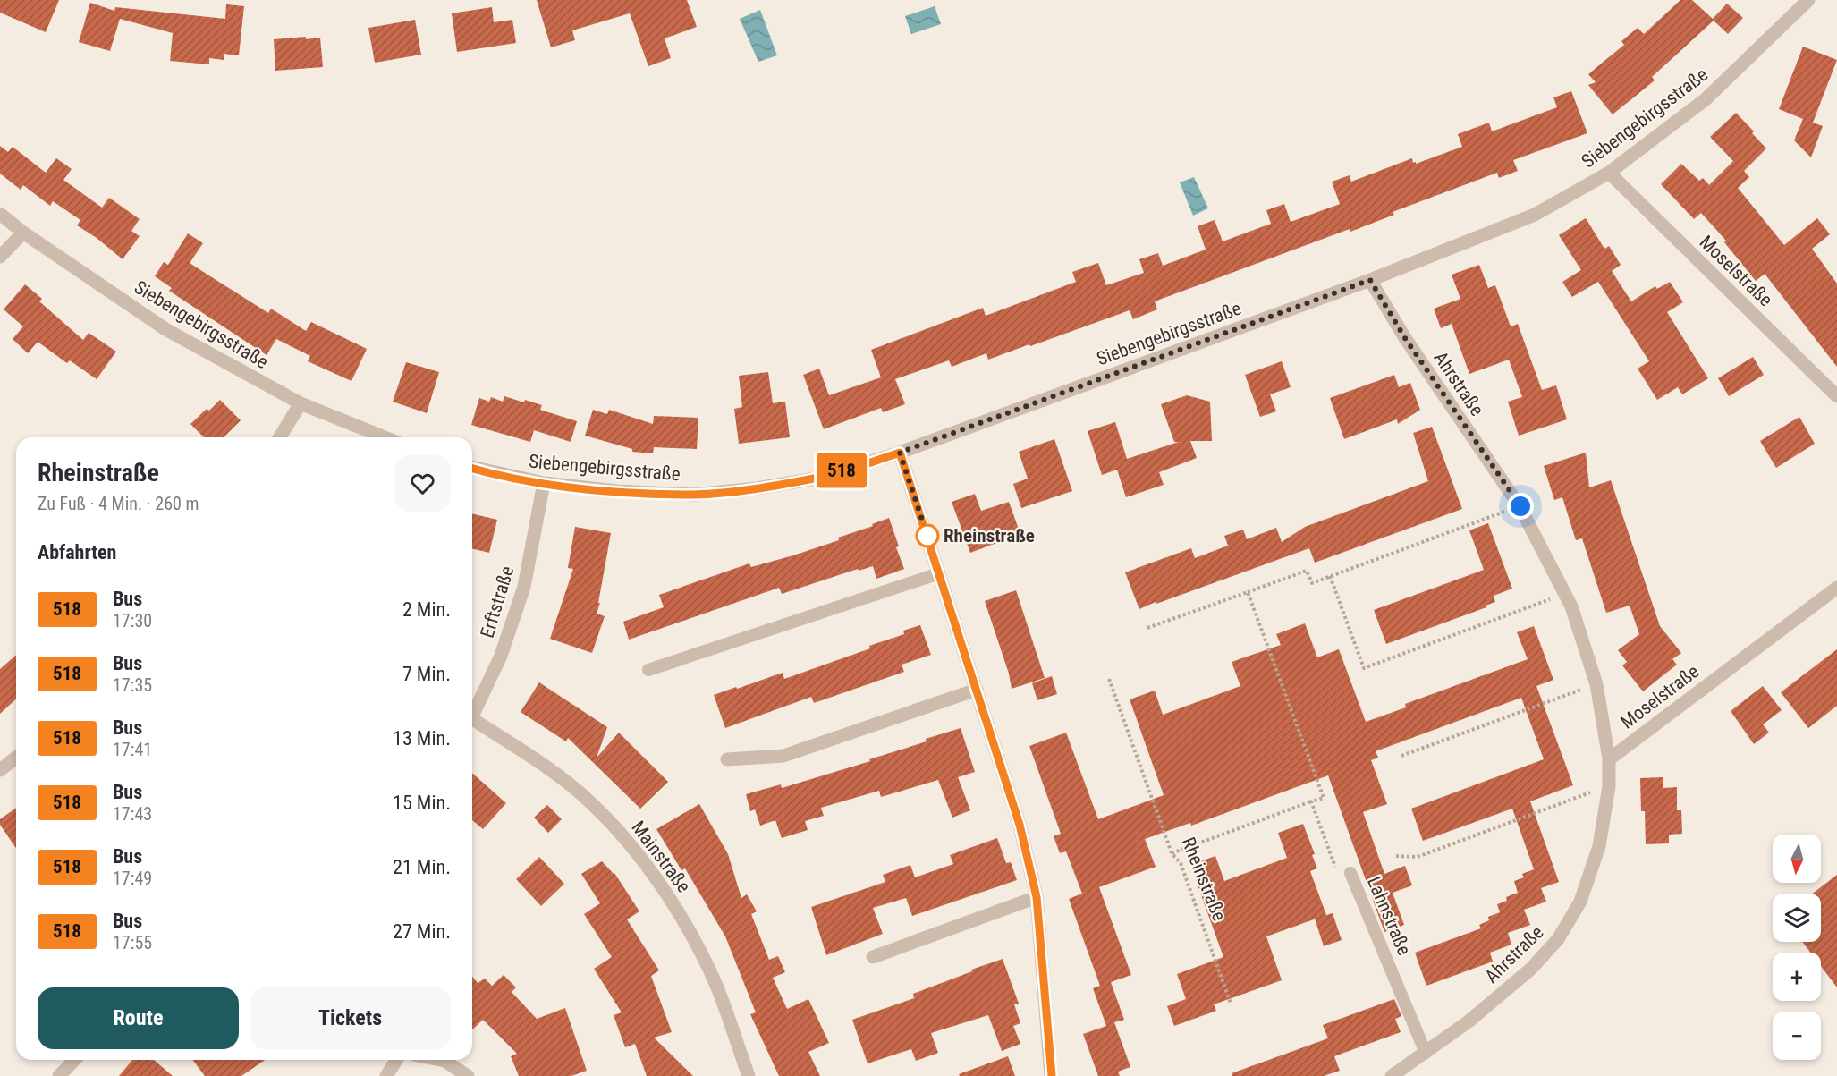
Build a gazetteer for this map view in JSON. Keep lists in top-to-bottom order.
{
  "streets": {
    "street": [
      "Siebengebirgsstraße",
      "Moselstraße",
      "Ahrstraße",
      "Erftstraße",
      "Mainstraße"
    ],
    "lane": ["Lahnstraße"],
    "path": ["Rheinstraße"]
  },
  "crossings": [
    ["Siebengebirgsstraße", "Moselstraße"],
    ["Siebengebirgsstraße", "Ahrstraße"],
    ["Siebengebirgsstraße", "Erftstraße"],
    ["Moselstraße", "Ahrstraße"],
    ["Ahrstraße", "Lahnstraße"]
  ],
  "places": ["Rheinstraße"],
  "lines": ["bus line 518"],
  "north": "bottom",
  "page": {
    "on_map": "518",
    "heading": [
      ["Rheinstraße", "Zu Fuß · 4 Min. · 260 m"],
      "Abfahrten"
    ],
    "list": [
      {
        "mark": "518",
        "name": "Bus",
        "note": "17:30",
        "value": "2 Min."
      },
      {
        "mark": "518",
        "name": "Bus",
        "note": "17:35",
        "value": "7 Min."
      },
      {
        "mark": "518",
        "name": "Bus",
        "note": "17:41",
        "value": "13 Min."
      },
      {
        "mark": "518",
        "name": "Bus",
        "note": "17:43",
        "value": "15 Min."
      },
      {
        "mark": "518",
        "name": "Bus",
        "note": "17:49",
        "value": "21 Min."
      },
      {
        "mark": "518",
        "name": "Bus",
        "note": "17:55",
        "value": "27 Min."
      }
    ],
    "map_buttons": ["+", "−"],
    "buttons": ["Route", "Tickets"]
  }
}
